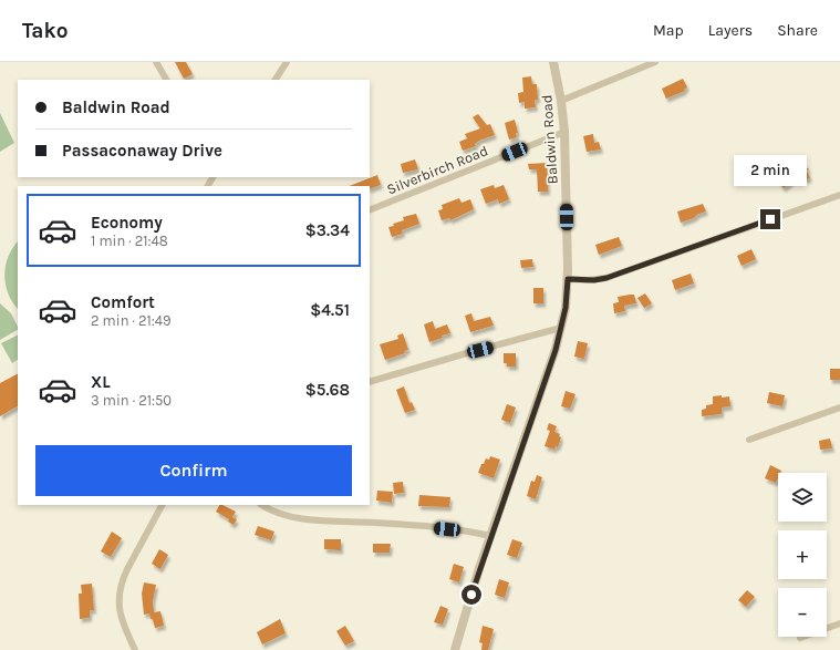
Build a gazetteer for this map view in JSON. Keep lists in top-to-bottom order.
{
  "streets": {
    "street": ["Baldwin Road", "Silverbirch Road"]
  },
  "crossings": [
    ["Baldwin Road", "Silverbirch Road"]
  ],
  "page": {
    "header": "Tako",
    "nav": ["Map", "Layers", "Share"],
    "banner": ["Baldwin Road", "Passaconaway Drive"],
    "bubble": "2 min",
    "list": [
      {
        "name": "Economy",
        "note": "1 min · 21:48",
        "value": "$3.34"
      },
      {
        "name": "Comfort",
        "note": "2 min · 21:49",
        "value": "$4.51"
      },
      {
        "name": "XL",
        "note": "3 min · 21:50",
        "value": "$5.68"
      }
    ],
    "buttons": "Confirm",
    "map_buttons": ["+", "−"]
  }
}
